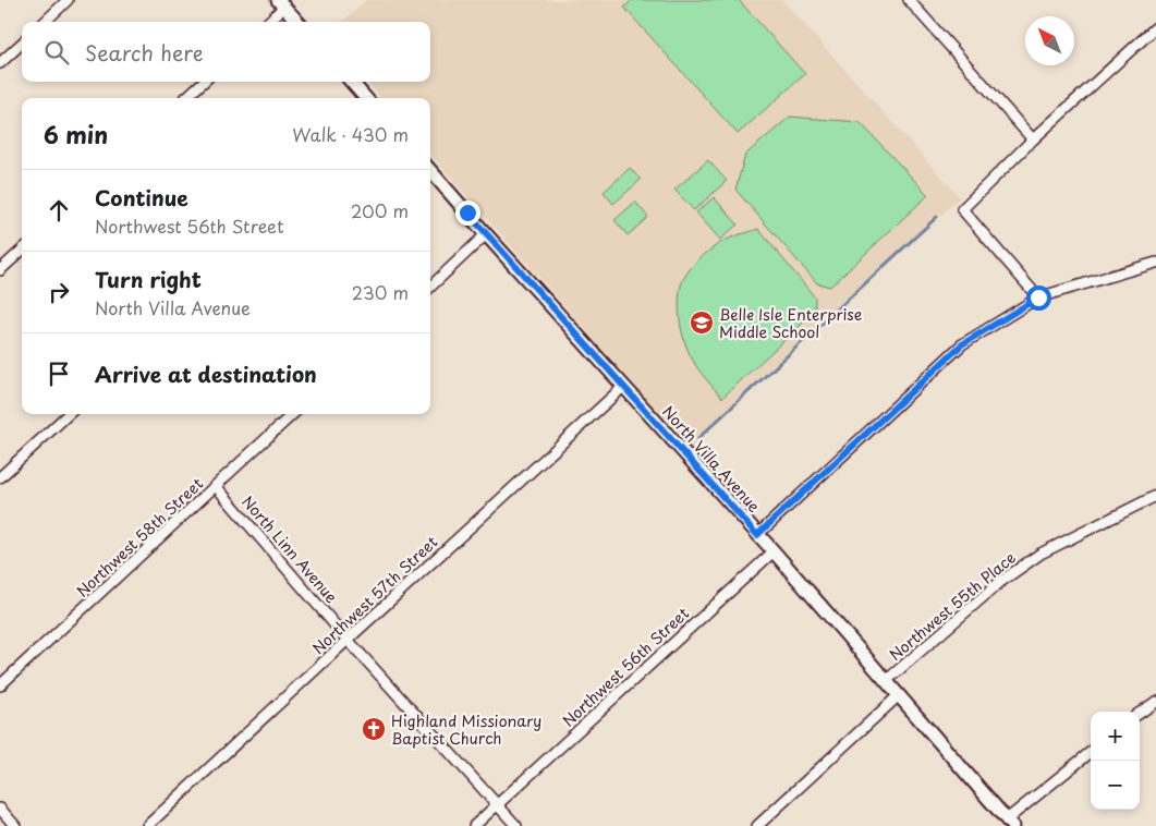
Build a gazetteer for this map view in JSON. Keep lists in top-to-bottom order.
{
  "streets": {
    "street": [
      "North Villa Avenue",
      "Northwest 58th Street",
      "North Linn Avenue",
      "Northwest 57th Street",
      "Northwest 55th Place",
      "Northwest 56th Street"
    ]
  },
  "crossings": [
    ["North Villa Avenue", "Northwest 57th Street"],
    ["North Villa Avenue", "Northwest 55th Place"],
    ["North Villa Avenue", "Northwest 56th Street"],
    ["Northwest 58th Street", "North Linn Avenue"],
    ["North Linn Avenue", "Northwest 57th Street"],
    ["North Linn Avenue", "Northwest 56th Street"]
  ],
  "places": {
    "school or university": ["Belle Isle Enterprise Middle School"],
    "church": ["Highland Missionary Baptist Church"]
  },
  "north": "top left",
  "page": {
    "search": "Search here",
    "heading": ["6 min", "Walk · 430 m"],
    "list": [
      ["Continue", "Northwest 56th Street", "200 m"],
      ["Turn right", "North Villa Avenue", "230 m"],
      "Arrive at destination"
    ],
    "map_buttons": ["+", "−"]
  }
}
